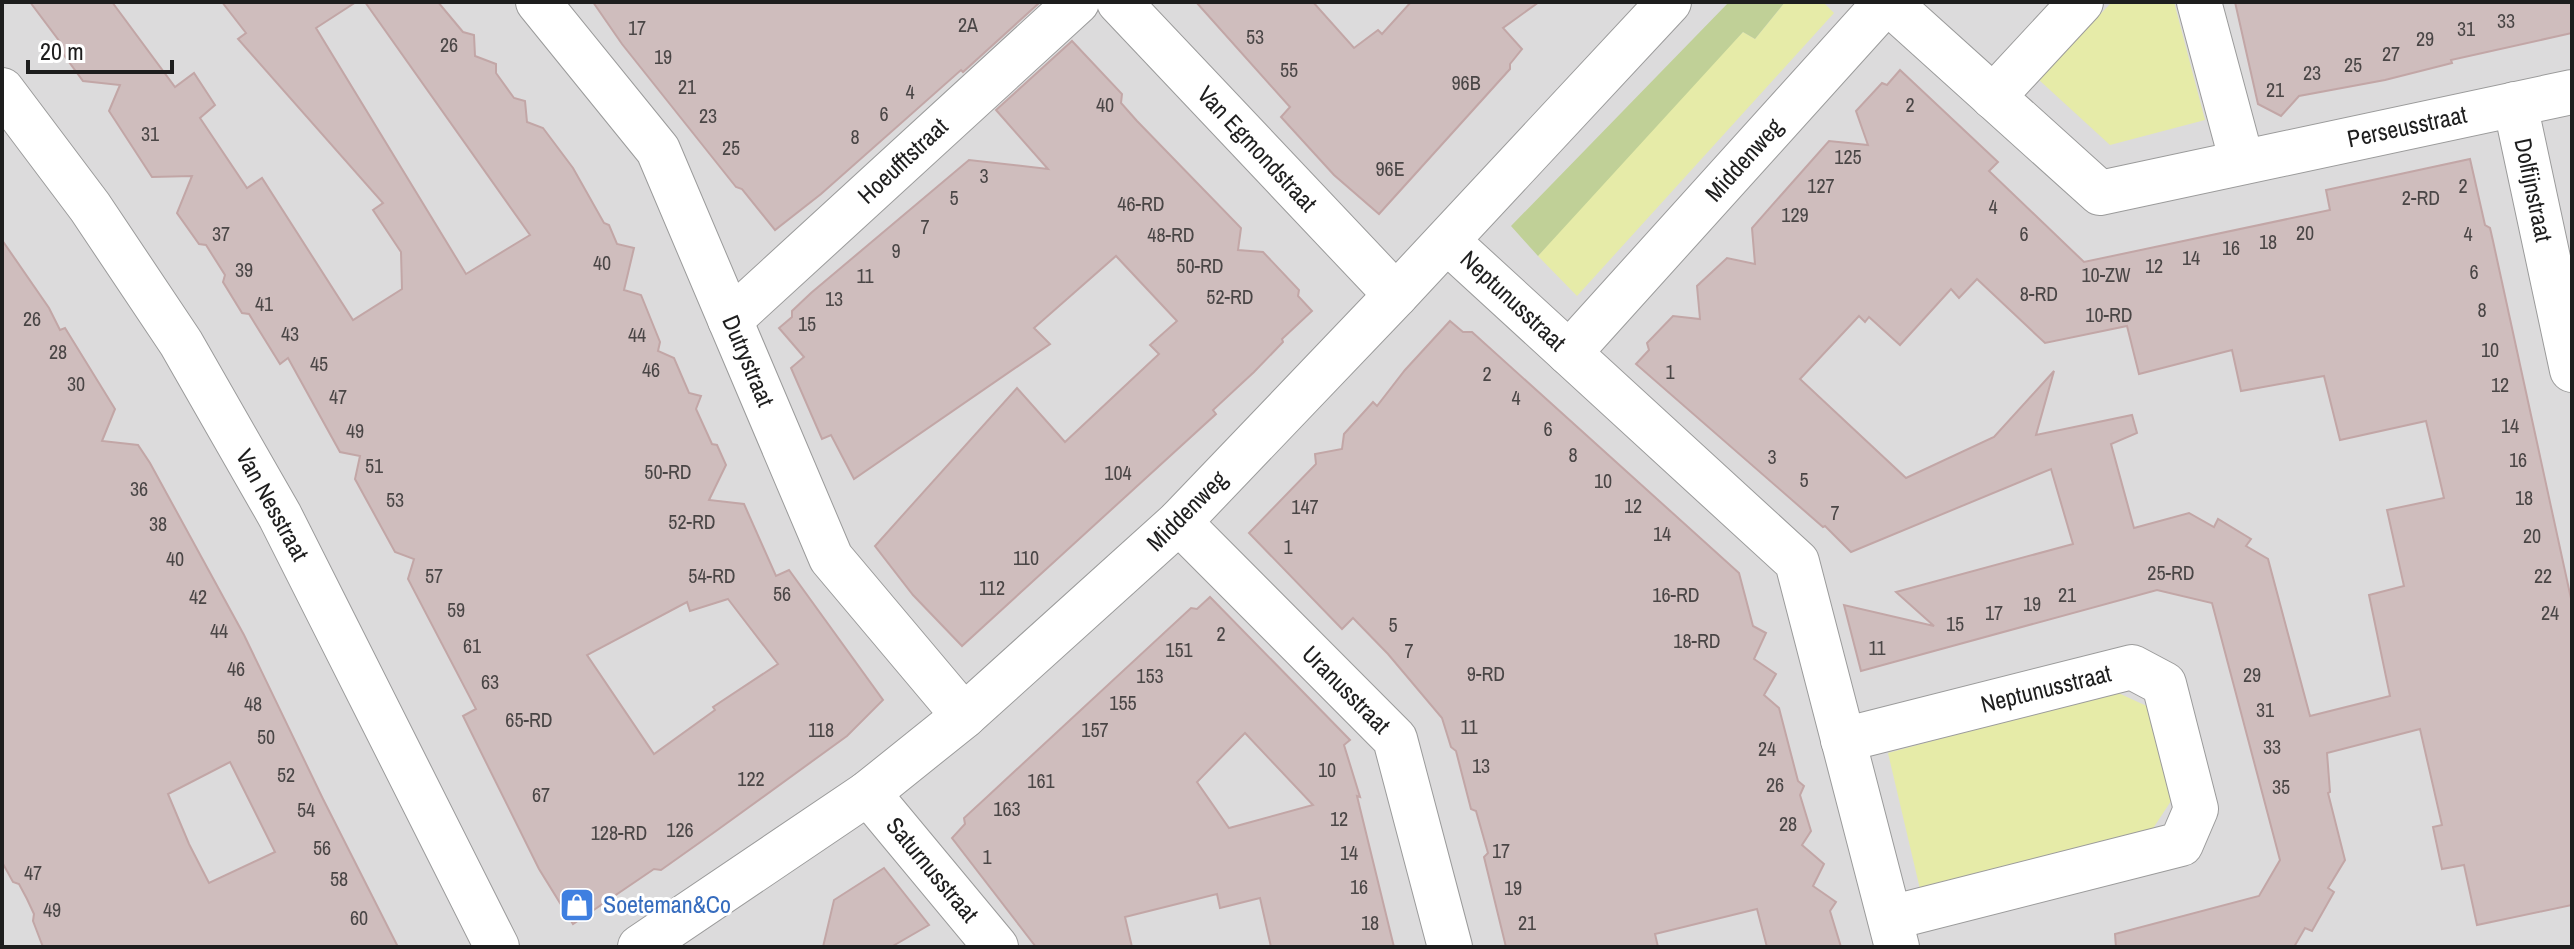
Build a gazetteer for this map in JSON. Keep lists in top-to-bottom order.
{
  "streets": {
    "street": [
      "Perseusstraat",
      "Van Egmondstraat",
      "Middenweg",
      "Hoeufftstraat",
      "Dolfijnstraat",
      "Neptunusstraat",
      "Dutrystraat",
      "Van Nesstraat",
      "Uranusstraat",
      "Saturnusstraat"
    ]
  },
  "crossings": [
    ["Perseusstraat", "Middenweg"],
    ["Perseusstraat", "Dolfijnstraat"],
    ["Van Egmondstraat", "Middenweg"],
    ["Middenweg", "Neptunusstraat"],
    ["Middenweg", "Dutrystraat"],
    ["Middenweg", "Uranusstraat"],
    ["Middenweg", "Saturnusstraat"],
    ["Hoeufftstraat", "Dutrystraat"]
  ],
  "places": {
    "shop": ["Soeteman&Co"]
  },
  "house_numbers": [
    "33",
    "2A",
    "17",
    "31",
    "53",
    "29",
    "26",
    "27",
    "19",
    "25",
    "55",
    "23",
    "96B",
    "21",
    "21",
    "4",
    "40",
    "2",
    "6",
    "23",
    "31",
    "8",
    "25",
    "125",
    "96E",
    "3",
    "127",
    "2",
    "5",
    "2-RD",
    "46-RD",
    "4",
    "129",
    "7",
    "20",
    "37",
    "6",
    "4",
    "48-RD",
    "18",
    "16",
    "9",
    "14",
    "40",
    "50-RD",
    "12",
    "39",
    "6",
    "10-ZW",
    "11",
    "8-RD",
    "52-RD",
    "13",
    "41",
    "8",
    "10-RD",
    "26",
    "15",
    "43",
    "44",
    "10",
    "28",
    "45",
    "46",
    "1",
    "2",
    "30",
    "12",
    "47",
    "4",
    "14",
    "6",
    "49",
    "8",
    "3",
    "16",
    "51",
    "50-RD",
    "104",
    "5",
    "10",
    "36",
    "18",
    "53",
    "12",
    "147",
    "7",
    "52-RD",
    "38",
    "14",
    "20",
    "1",
    "110",
    "40",
    "25-RD",
    "57",
    "54-RD",
    "22",
    "112",
    "56",
    "16-RD",
    "21",
    "42",
    "19",
    "59",
    "17",
    "24",
    "15",
    "5",
    "44",
    "2",
    "18-RD",
    "61",
    "11",
    "151",
    "7",
    "46",
    "9-RD",
    "29",
    "153",
    "63",
    "155",
    "48",
    "31",
    "65-RD",
    "11",
    "118",
    "157",
    "50",
    "33",
    "24",
    "13",
    "10",
    "52",
    "122",
    "161",
    "26",
    "35",
    "67",
    "163",
    "54",
    "12",
    "28",
    "126",
    "128-RD",
    "56",
    "17",
    "14",
    "1",
    "47",
    "58",
    "16",
    "19",
    "49",
    "60",
    "18",
    "21"
  ],
  "scale_bar": "20 m"
}
